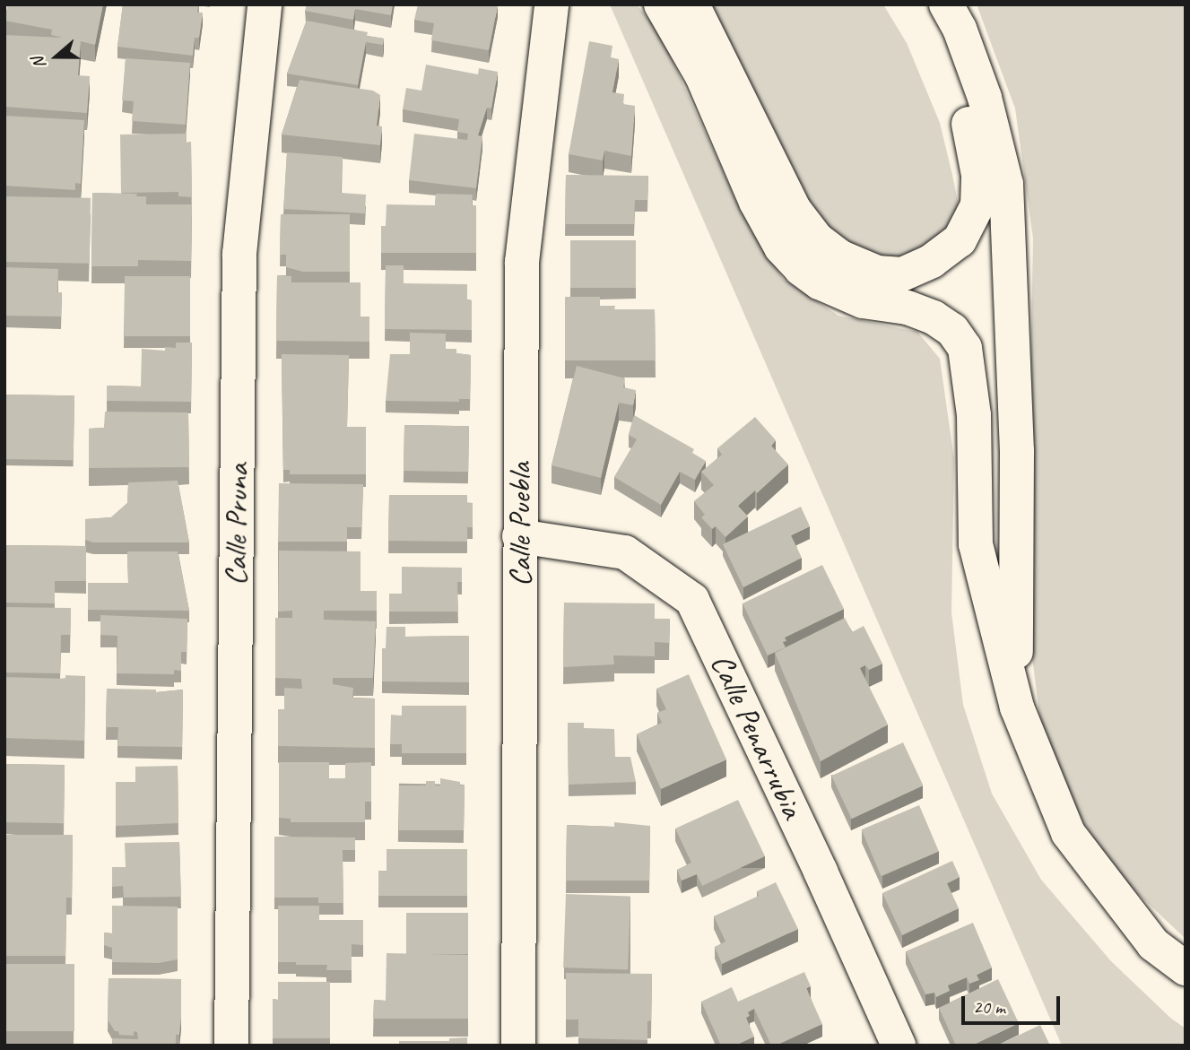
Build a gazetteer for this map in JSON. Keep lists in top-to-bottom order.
{
  "streets": {
    "main road": ["Calle Pruna", "Calle Puebla", "Calle Penarrubia"]
  },
  "crossings": [
    ["Calle Puebla", "Calle Penarrubia"]
  ],
  "scale_bar": "20 m",
  "north": "left"
}
